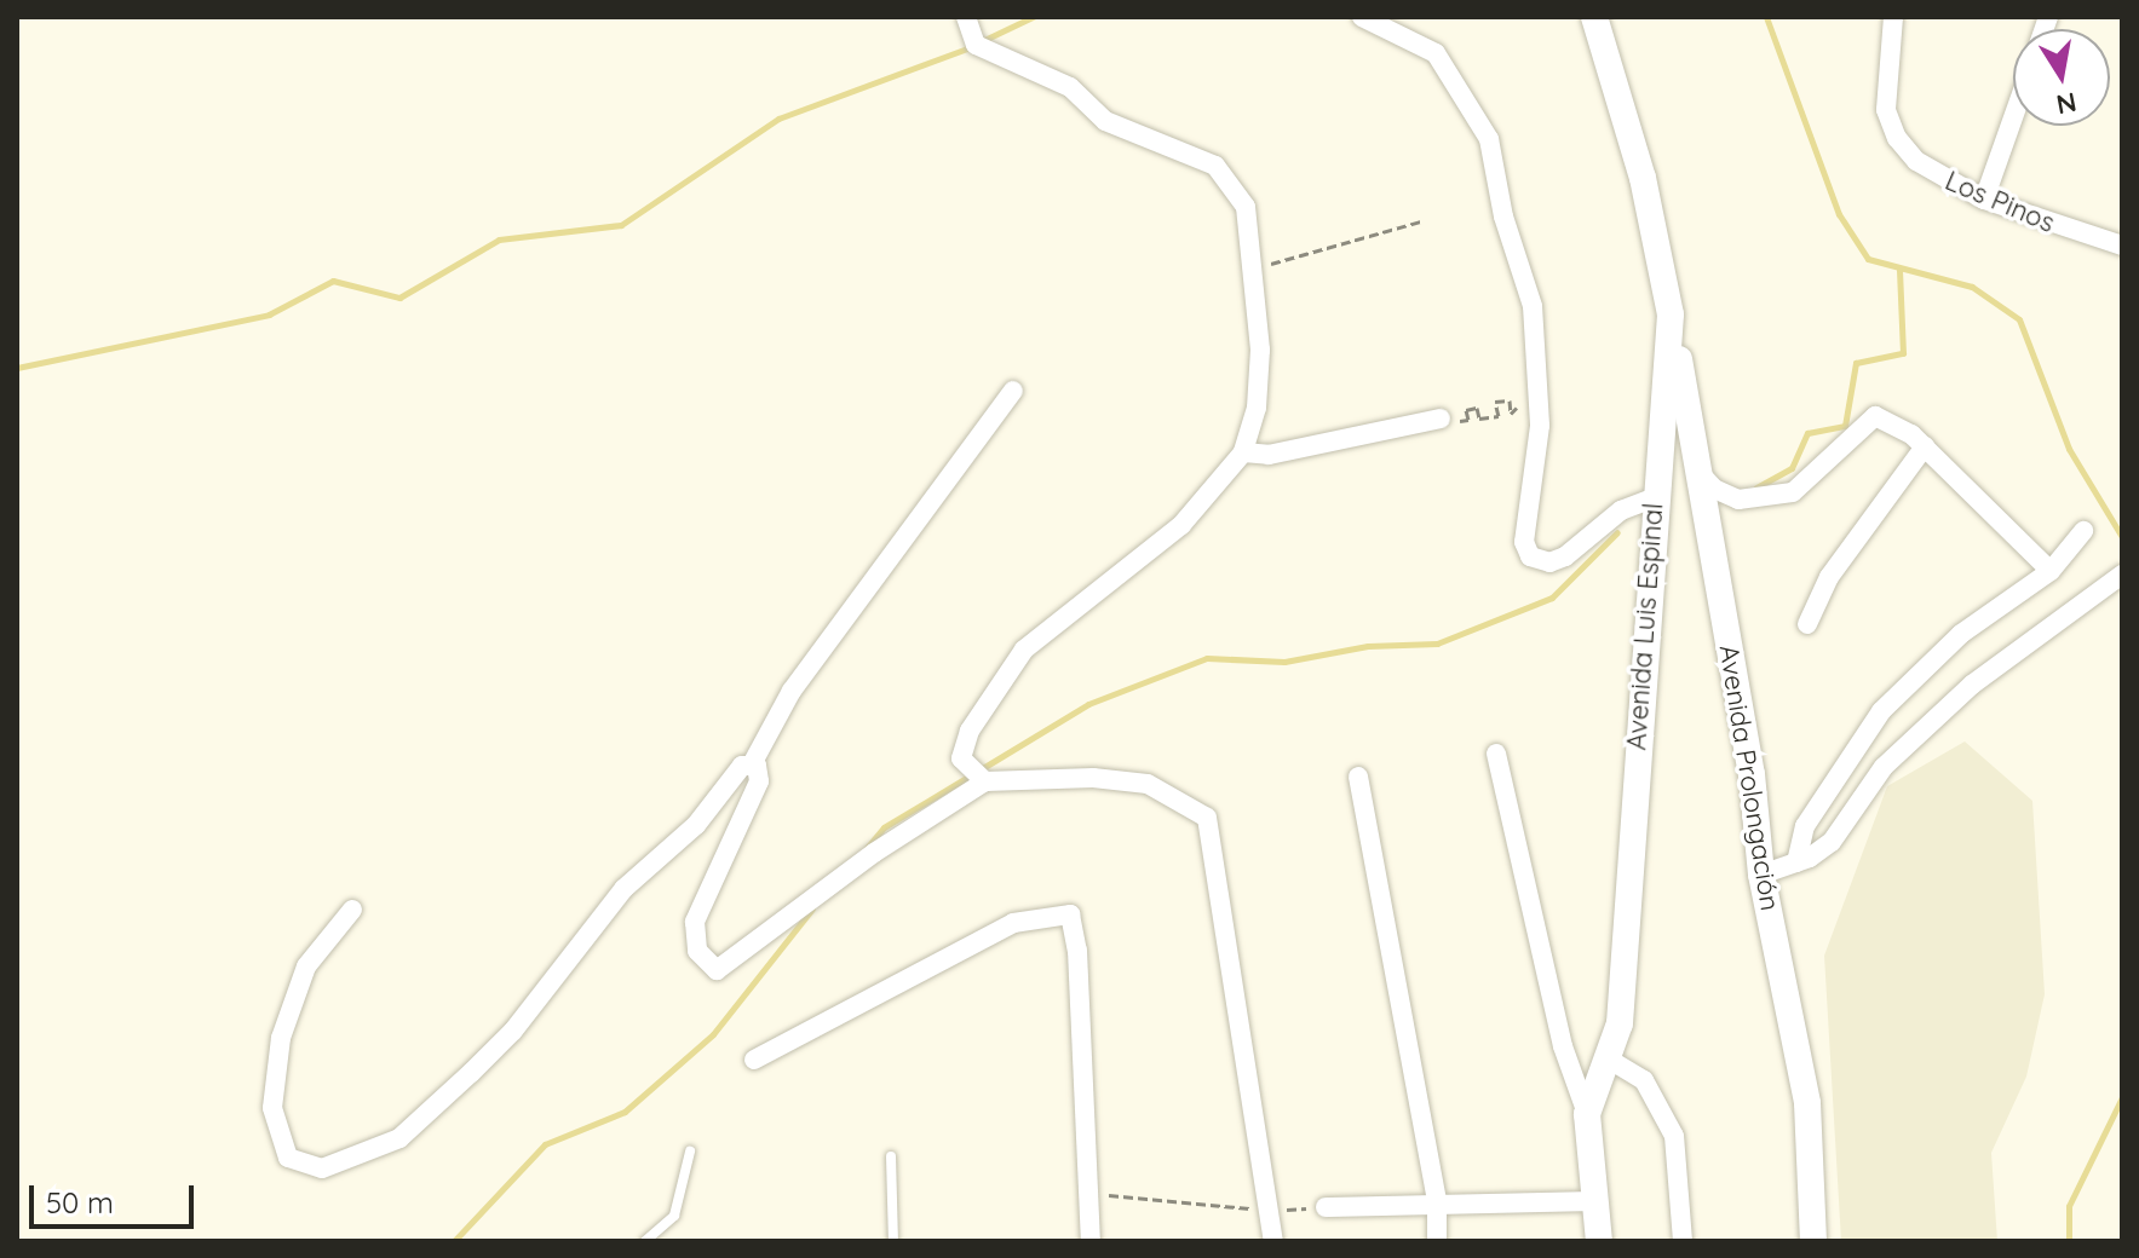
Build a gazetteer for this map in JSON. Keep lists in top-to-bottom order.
{
  "streets": {
    "street": ["Los Pinos", "Avenida Luis Espinal", "Avenida Prolongación"]
  },
  "crossings": [
    ["Avenida Luis Espinal", "Avenida Prolongación"]
  ],
  "scale_bar": "50 m",
  "north": "bottom"
}
